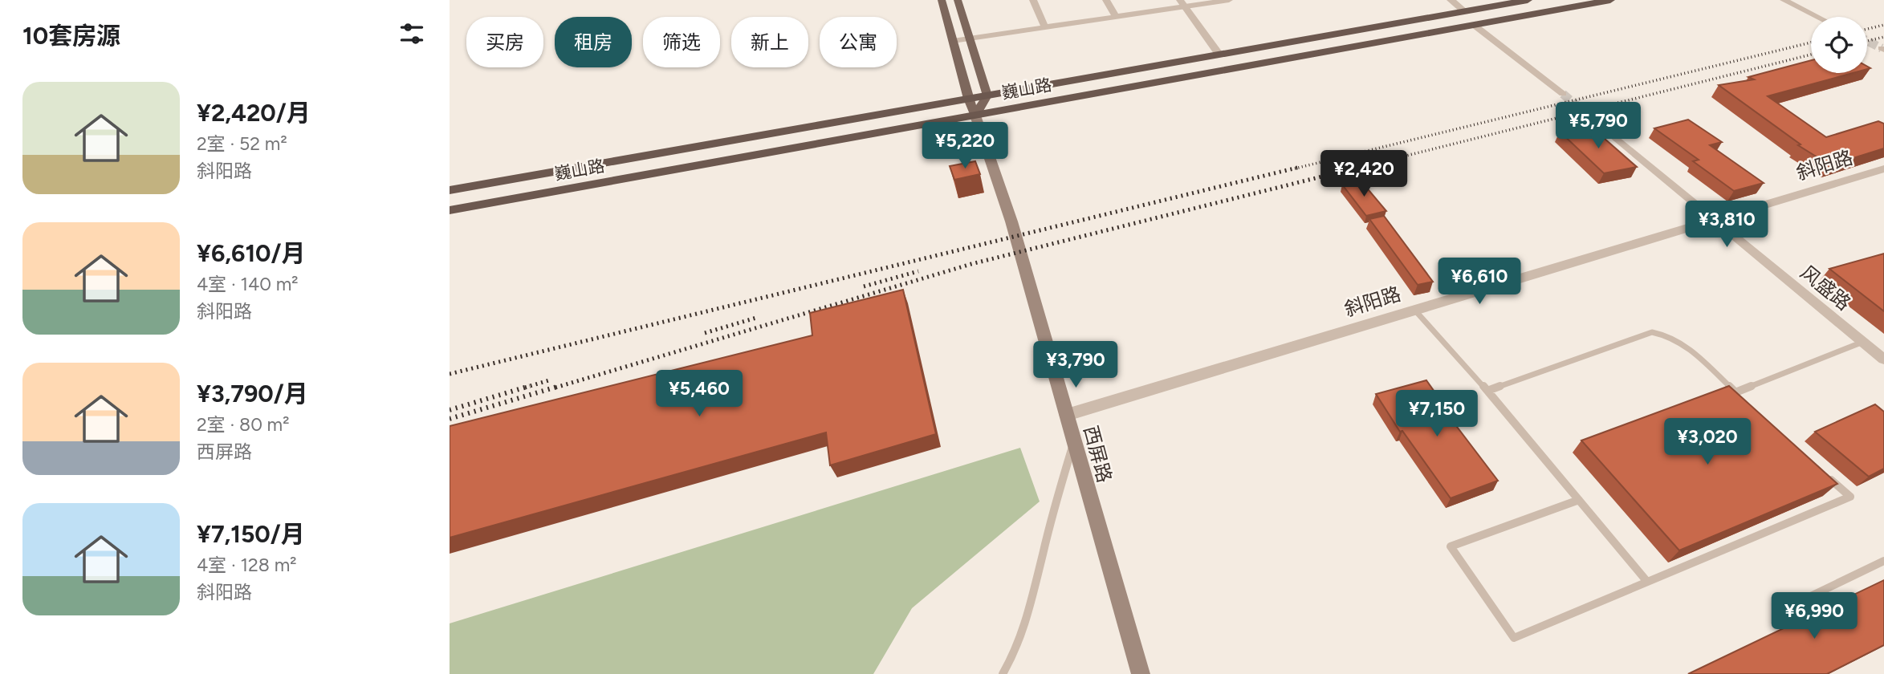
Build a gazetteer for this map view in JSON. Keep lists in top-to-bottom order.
{
  "streets": {
    "highway": ["巍山路"],
    "main road": ["西屏路"],
    "street": ["斜阳路", "风盛路"]
  },
  "crossings": [
    ["巍山路", "西屏路"],
    ["斜阳路", "风盛路"],
    ["斜阳路", "西屏路"]
  ],
  "page": {
    "heading": "10套房源",
    "chip": [
      "买房",
      "租房",
      "筛选",
      "新上",
      "公寓"
    ],
    "list": [
      {
        "name": "¥2,420/月",
        "note": "2室 · 52 m² · 斜阳路"
      },
      {
        "name": "¥6,610/月",
        "note": "4室 · 140 m² · 斜阳路"
      },
      {
        "name": "¥3,790/月",
        "note": "2室 · 80 m² · 西屏路"
      },
      {
        "name": "¥7,150/月",
        "note": "4室 · 128 m² · 斜阳路"
      }
    ],
    "price": [
      "¥5,790",
      "¥5,220",
      "¥2,420",
      "¥3,810",
      "¥6,610",
      "¥3,790",
      "¥5,460",
      "¥7,150",
      "¥3,020",
      "¥6,990"
    ]
  }
}
